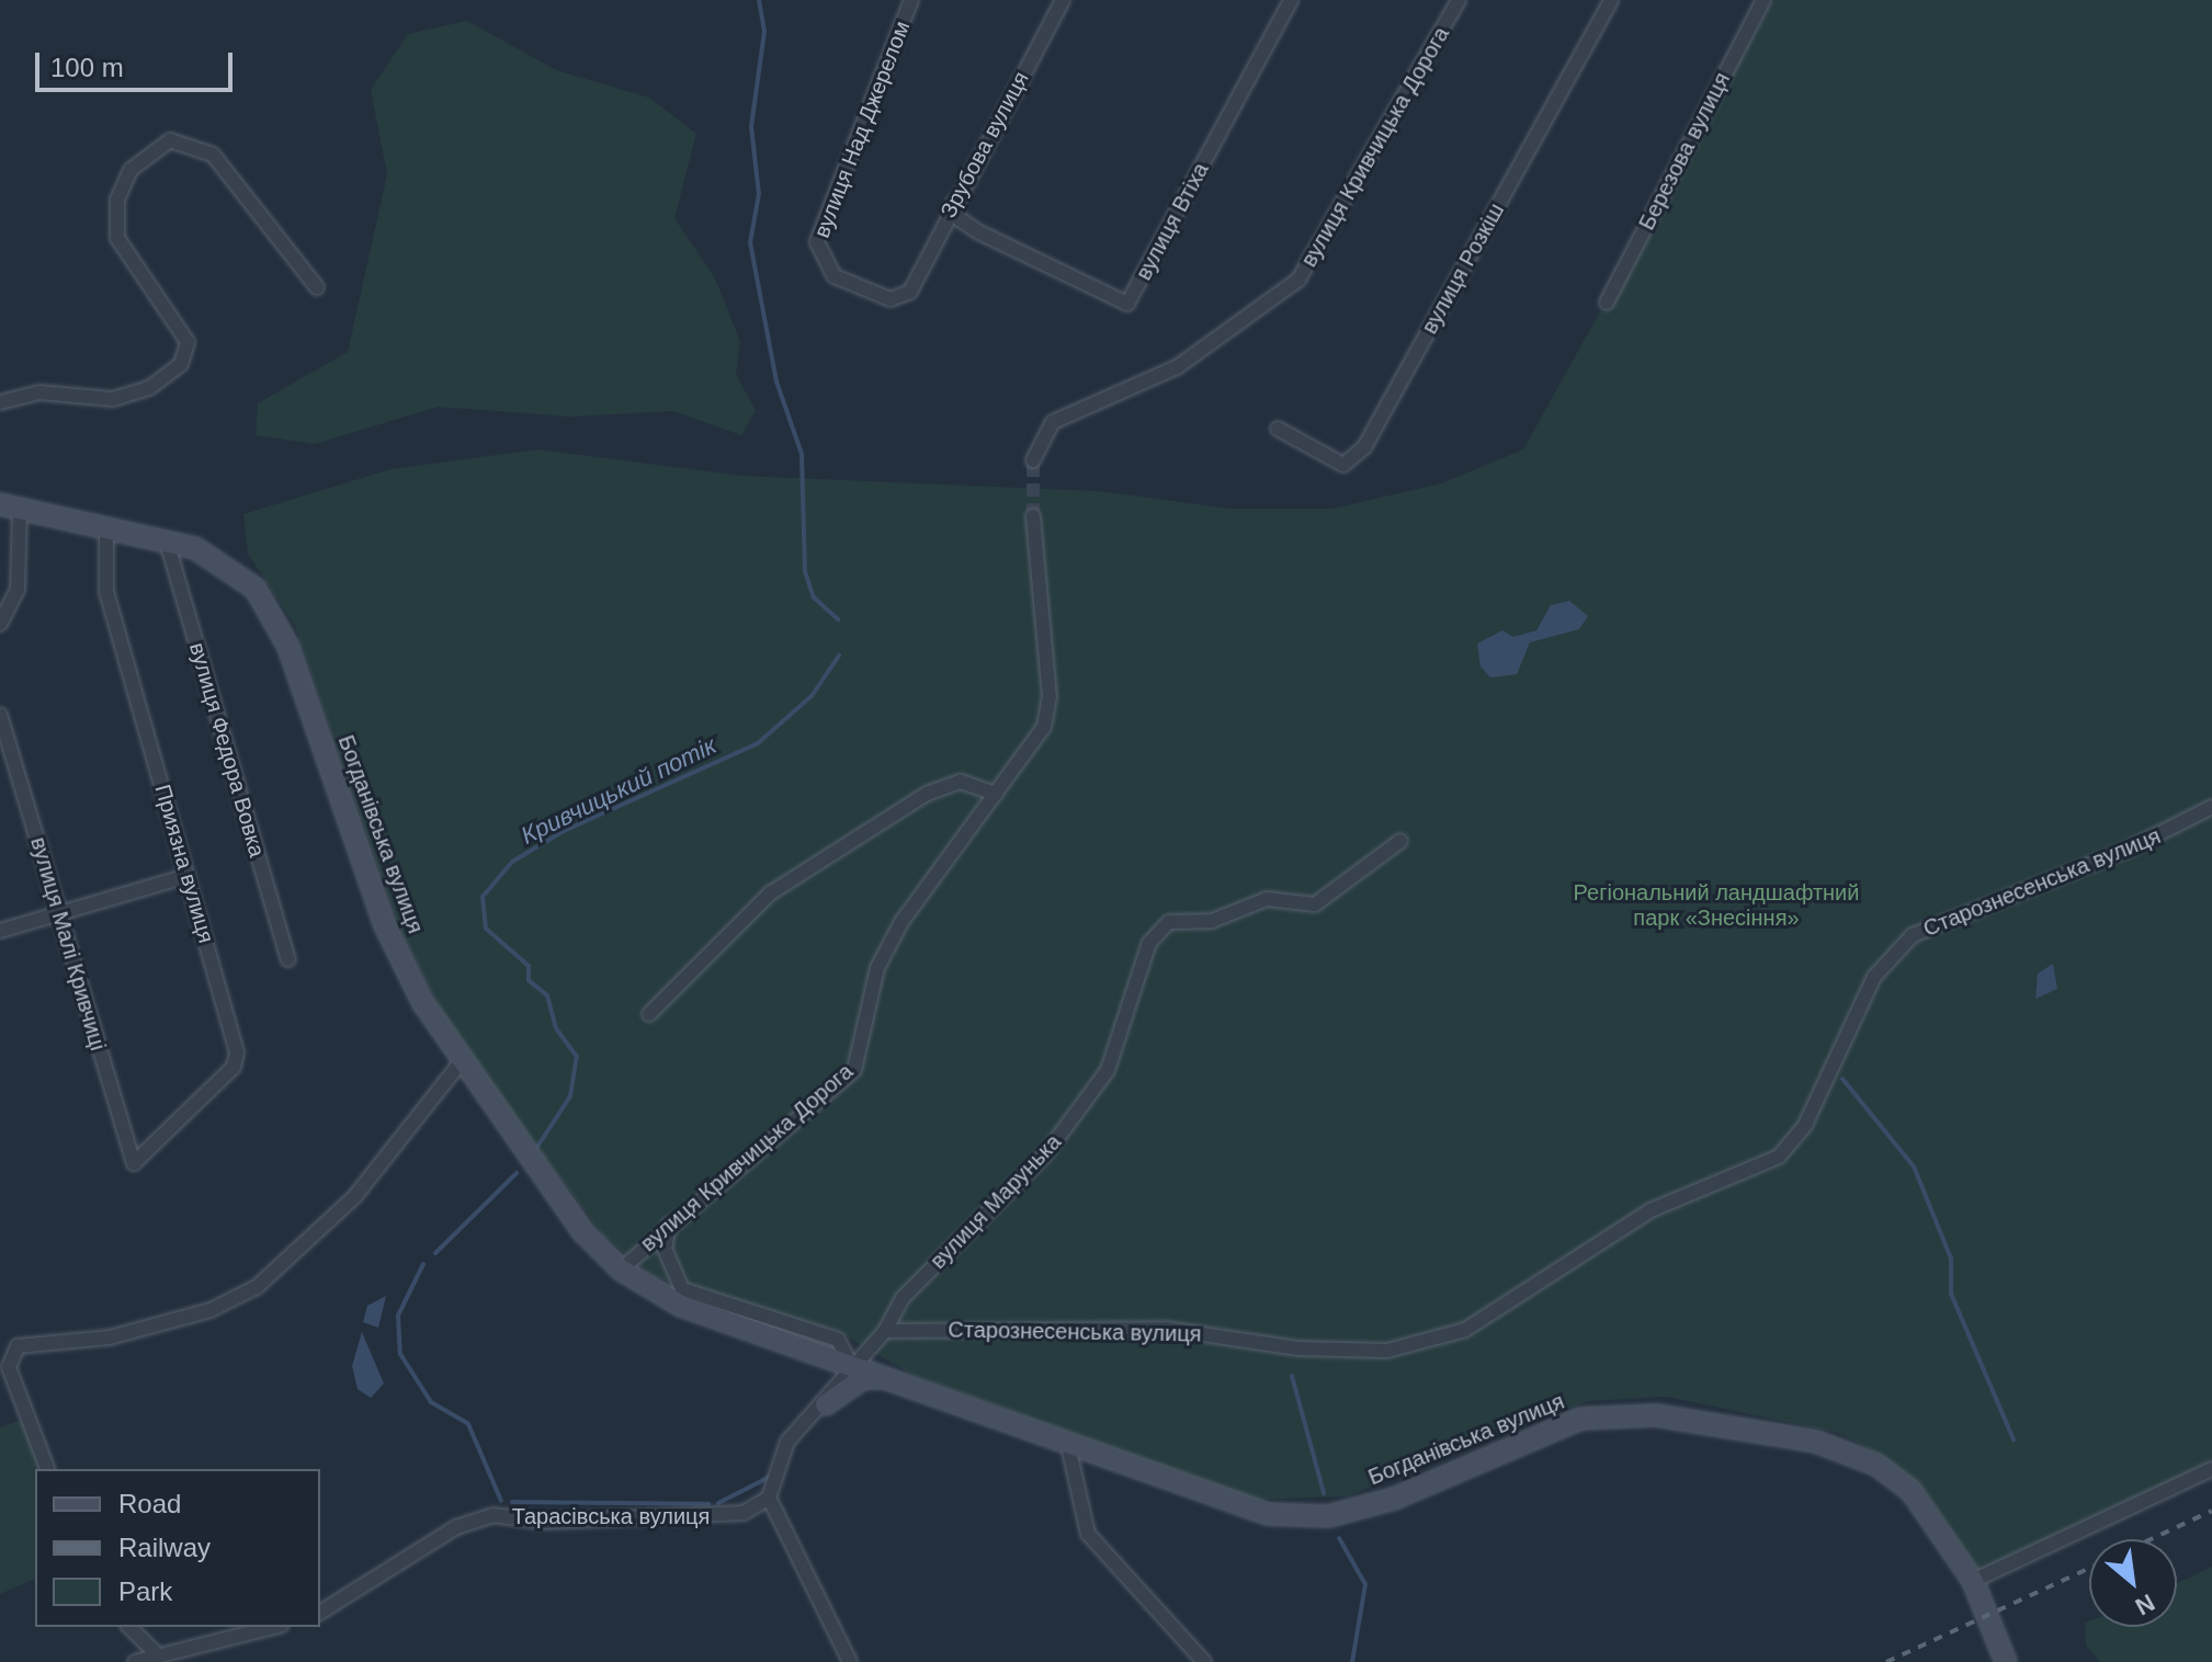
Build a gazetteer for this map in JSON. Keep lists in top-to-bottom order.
{
  "streets": {
    "main road": ["Богданівська вулиця"],
    "street": [
      "вулиця Над Джерелом",
      "Зрубова вулиця",
      "вулиця Кривчицька Дорога",
      "Березова вулиця",
      "вулиця Втіха",
      "вулиця Розкіш",
      "вулиця Федора Вовка",
      "Приязна вулиця",
      "Старознесенська вулиця",
      "вулиця Малі Кривчиці",
      "вулиця Марунька",
      "Тарасівська вулиця"
    ]
  },
  "crossings": [
    ["вулиця Над Джерелом", "Зрубова вулиця"],
    ["Зрубова вулиця", "вулиця Втіха"],
    ["вулиця Кривчицька Дорога", "Богданівська вулиця"],
    ["вулиця Федора Вовка", "Богданівська вулиця"],
    ["Богданівська вулиця", "Приязна вулиця"],
    ["Приязна вулиця", "вулиця Малі Кривчиці"],
    ["Старознесенська вулиця", "вулиця Марунька"]
  ],
  "water": ["Кривчицький потік"],
  "parks": ["Регіональний ландшафтний парк «Знесіння»"],
  "legend": ["Road", "Railway", "Park"],
  "scale_bar": "100 m",
  "north": "bottom right"
}
